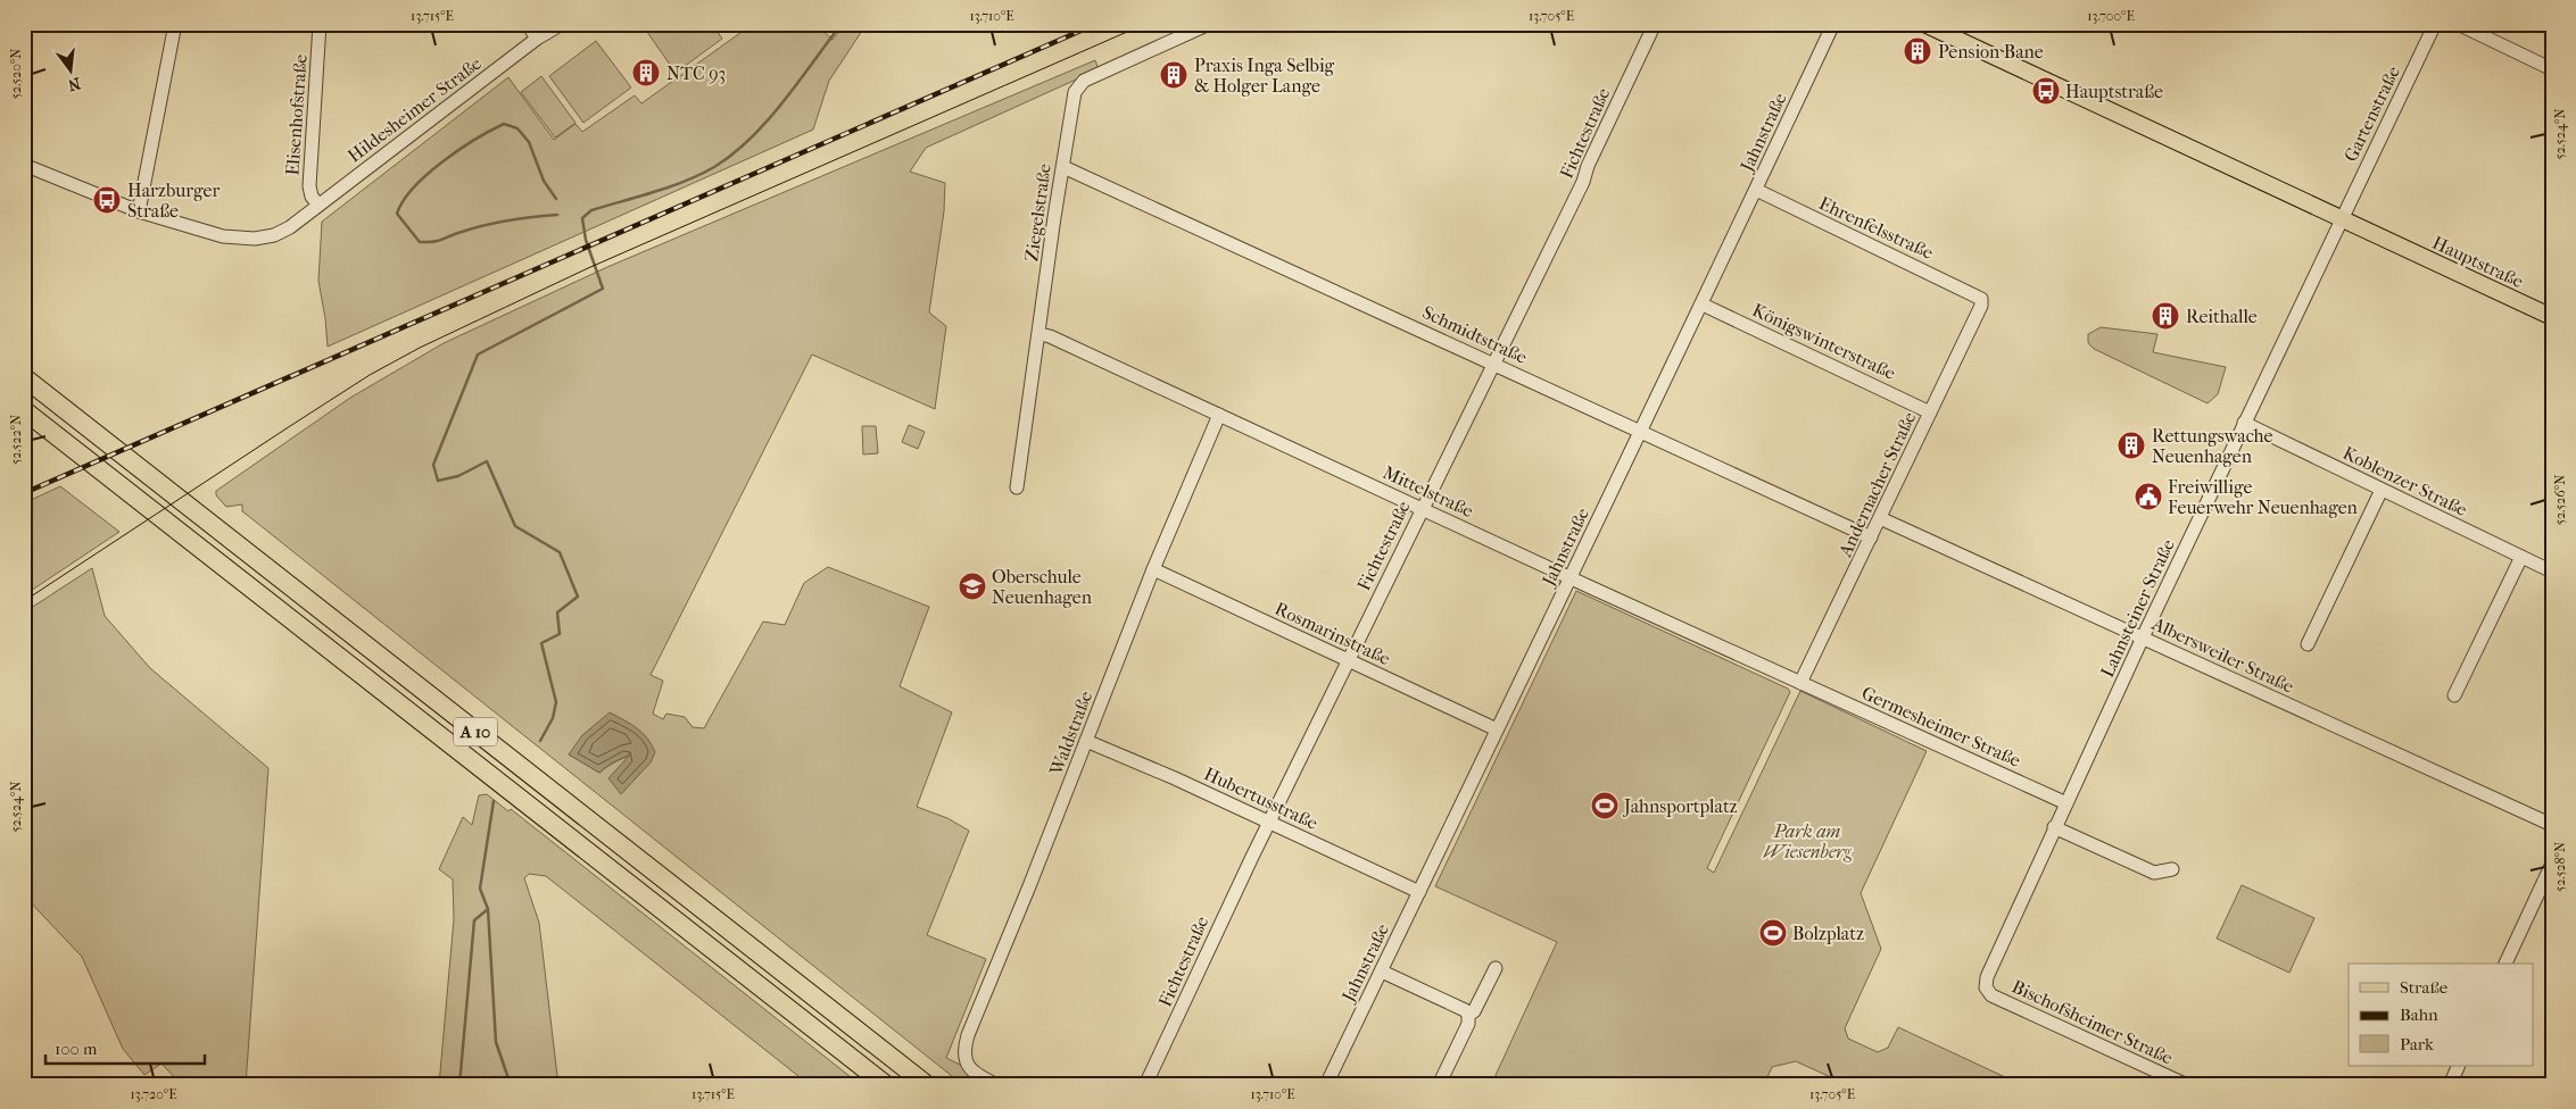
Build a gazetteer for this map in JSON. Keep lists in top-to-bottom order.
{
  "streets": {
    "highway": ["A 10"],
    "main road": ["Hauptstraße"],
    "street": [
      "Hildesheimer Straße",
      "Gartenstraße",
      "Elisenhofstraße",
      "Jahnstraße",
      "Fichtestraße",
      "Ziegelstraße",
      "Ehrenfelsstraße",
      "Schmidtstraße",
      "Königswinterstraße",
      "Koblenzer Straße",
      "Andernacher Straße",
      "Mittelstraße",
      "Lahnsteiner Straße",
      "Rosmarinstraße",
      "Albersweiler Straße",
      "Germesheimer Straße",
      "Waldstraße",
      "Hubertusstraße",
      "Bischofsheimer Straße"
    ]
  },
  "crossings": [
    ["Hildesheimer Straße", "Elisenhofstraße"],
    ["Gartenstraße", "Hauptstraße"],
    ["Gartenstraße", "Lahnsteiner Straße"],
    ["Jahnstraße", "Ehrenfelsstraße"],
    ["Jahnstraße", "Schmidtstraße"],
    ["Jahnstraße", "Königswinterstraße"],
    ["Jahnstraße", "Mittelstraße"],
    ["Jahnstraße", "Rosmarinstraße"],
    ["Jahnstraße", "Hubertusstraße"],
    ["Fichtestraße", "Schmidtstraße"],
    ["Fichtestraße", "Mittelstraße"],
    ["Fichtestraße", "Rosmarinstraße"],
    ["Fichtestraße", "Hubertusstraße"],
    ["Ziegelstraße", "Schmidtstraße"],
    ["Ziegelstraße", "Mittelstraße"],
    ["Ehrenfelsstraße", "Andernacher Straße"],
    ["Hauptstraße", "Lahnsteiner Straße"],
    ["Schmidtstraße", "Andernacher Straße"],
    ["Königswinterstraße", "Andernacher Straße"],
    ["Koblenzer Straße", "Lahnsteiner Straße"],
    ["Andernacher Straße", "Mittelstraße"],
    ["Andernacher Straße", "Albersweiler Straße"],
    ["Andernacher Straße", "Germesheimer Straße"],
    ["Mittelstraße", "Germesheimer Straße"],
    ["Mittelstraße", "Waldstraße"],
    ["Lahnsteiner Straße", "Albersweiler Straße"],
    ["Lahnsteiner Straße", "Germesheimer Straße"],
    ["Lahnsteiner Straße", "Bischofsheimer Straße"],
    ["Rosmarinstraße", "Waldstraße"],
    ["Waldstraße", "Hubertusstraße"]
  ],
  "parks": ["Park am Wiesenberg"],
  "places": {
    "building": [
      "Pension Bane",
      "NTC 93",
      "Praxis Inga Selbig & Holger Lange",
      "Reithalle",
      "Rettungswache Neuenhagen"
    ],
    "bus stop": ["Hauptstraße", "Harzburger Straße"],
    "public building": ["Freiwillige Feuerwehr Neuenhagen"],
    "school or university": ["Oberschule Neuenhagen"],
    "sports": ["Jahnsportplatz", "Bolzplatz"]
  },
  "legend": ["Straße", "Bahn", "Park"],
  "scale_bar": "100 m",
  "north": "bottom",
  "coordinates": [
    "13.715°E",
    "13.710°E",
    "13.705°E",
    "13.700°E",
    "52.520°N",
    "52.524°N",
    "52.522°N",
    "52.526°N",
    "52.528°N",
    "13.720°E"
  ]
}
